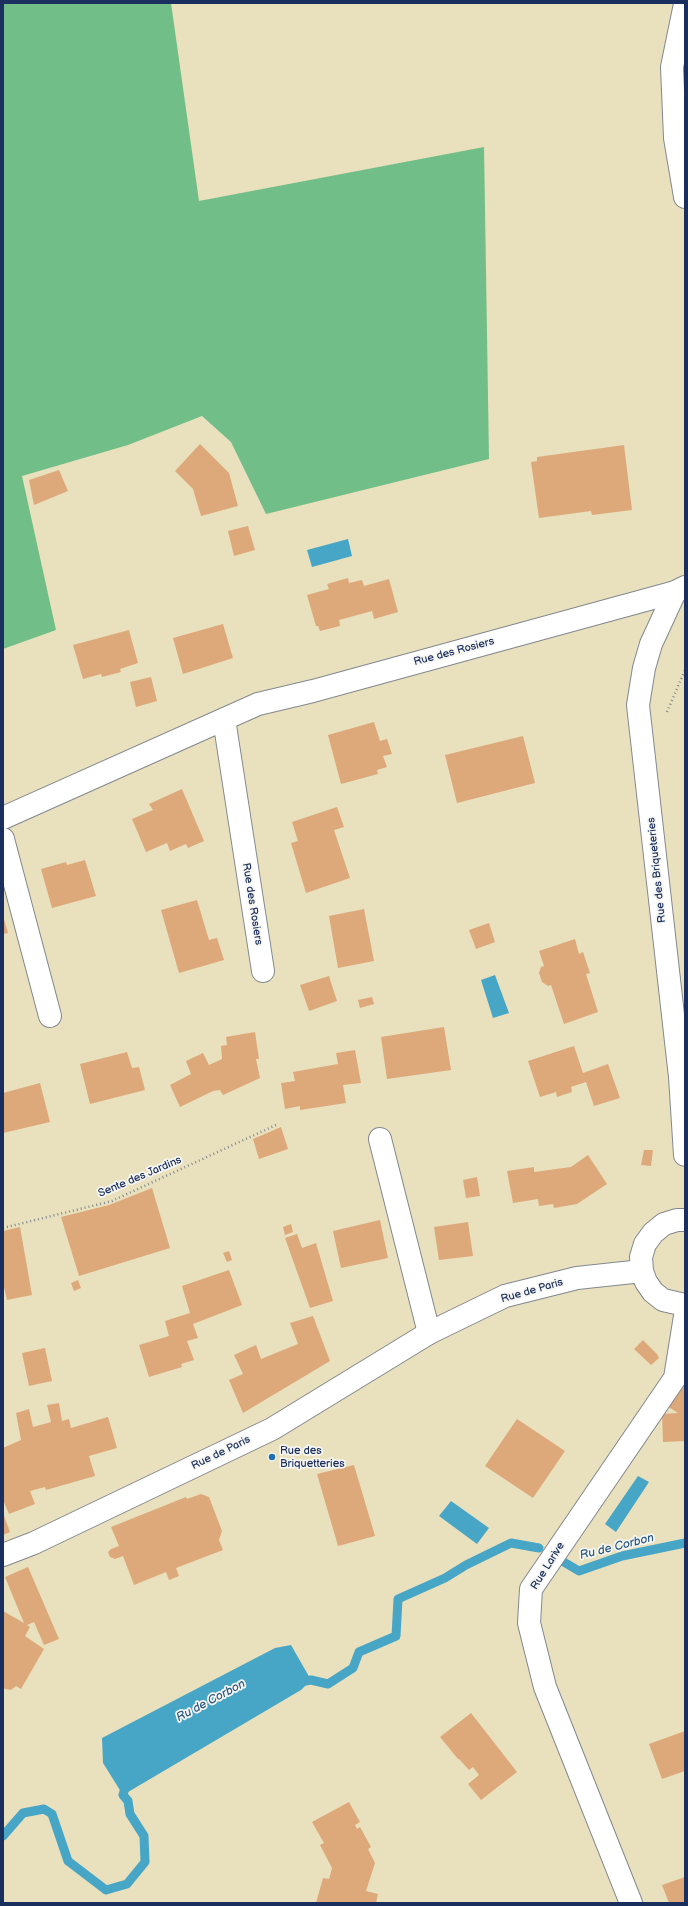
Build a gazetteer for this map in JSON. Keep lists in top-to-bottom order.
{
  "streets": {
    "street": [
      "Rue des Rosiers",
      "Rue des Briqueteries",
      "Rue de Paris",
      "Rue Larive"
    ],
    "path": ["Sente des Jardins"]
  },
  "crossings": [
    ["Rue des Rosiers", "Rue des Briqueteries"]
  ],
  "water": ["Ru de Corbon"],
  "places": ["Rue des Briquetteries"]
}
